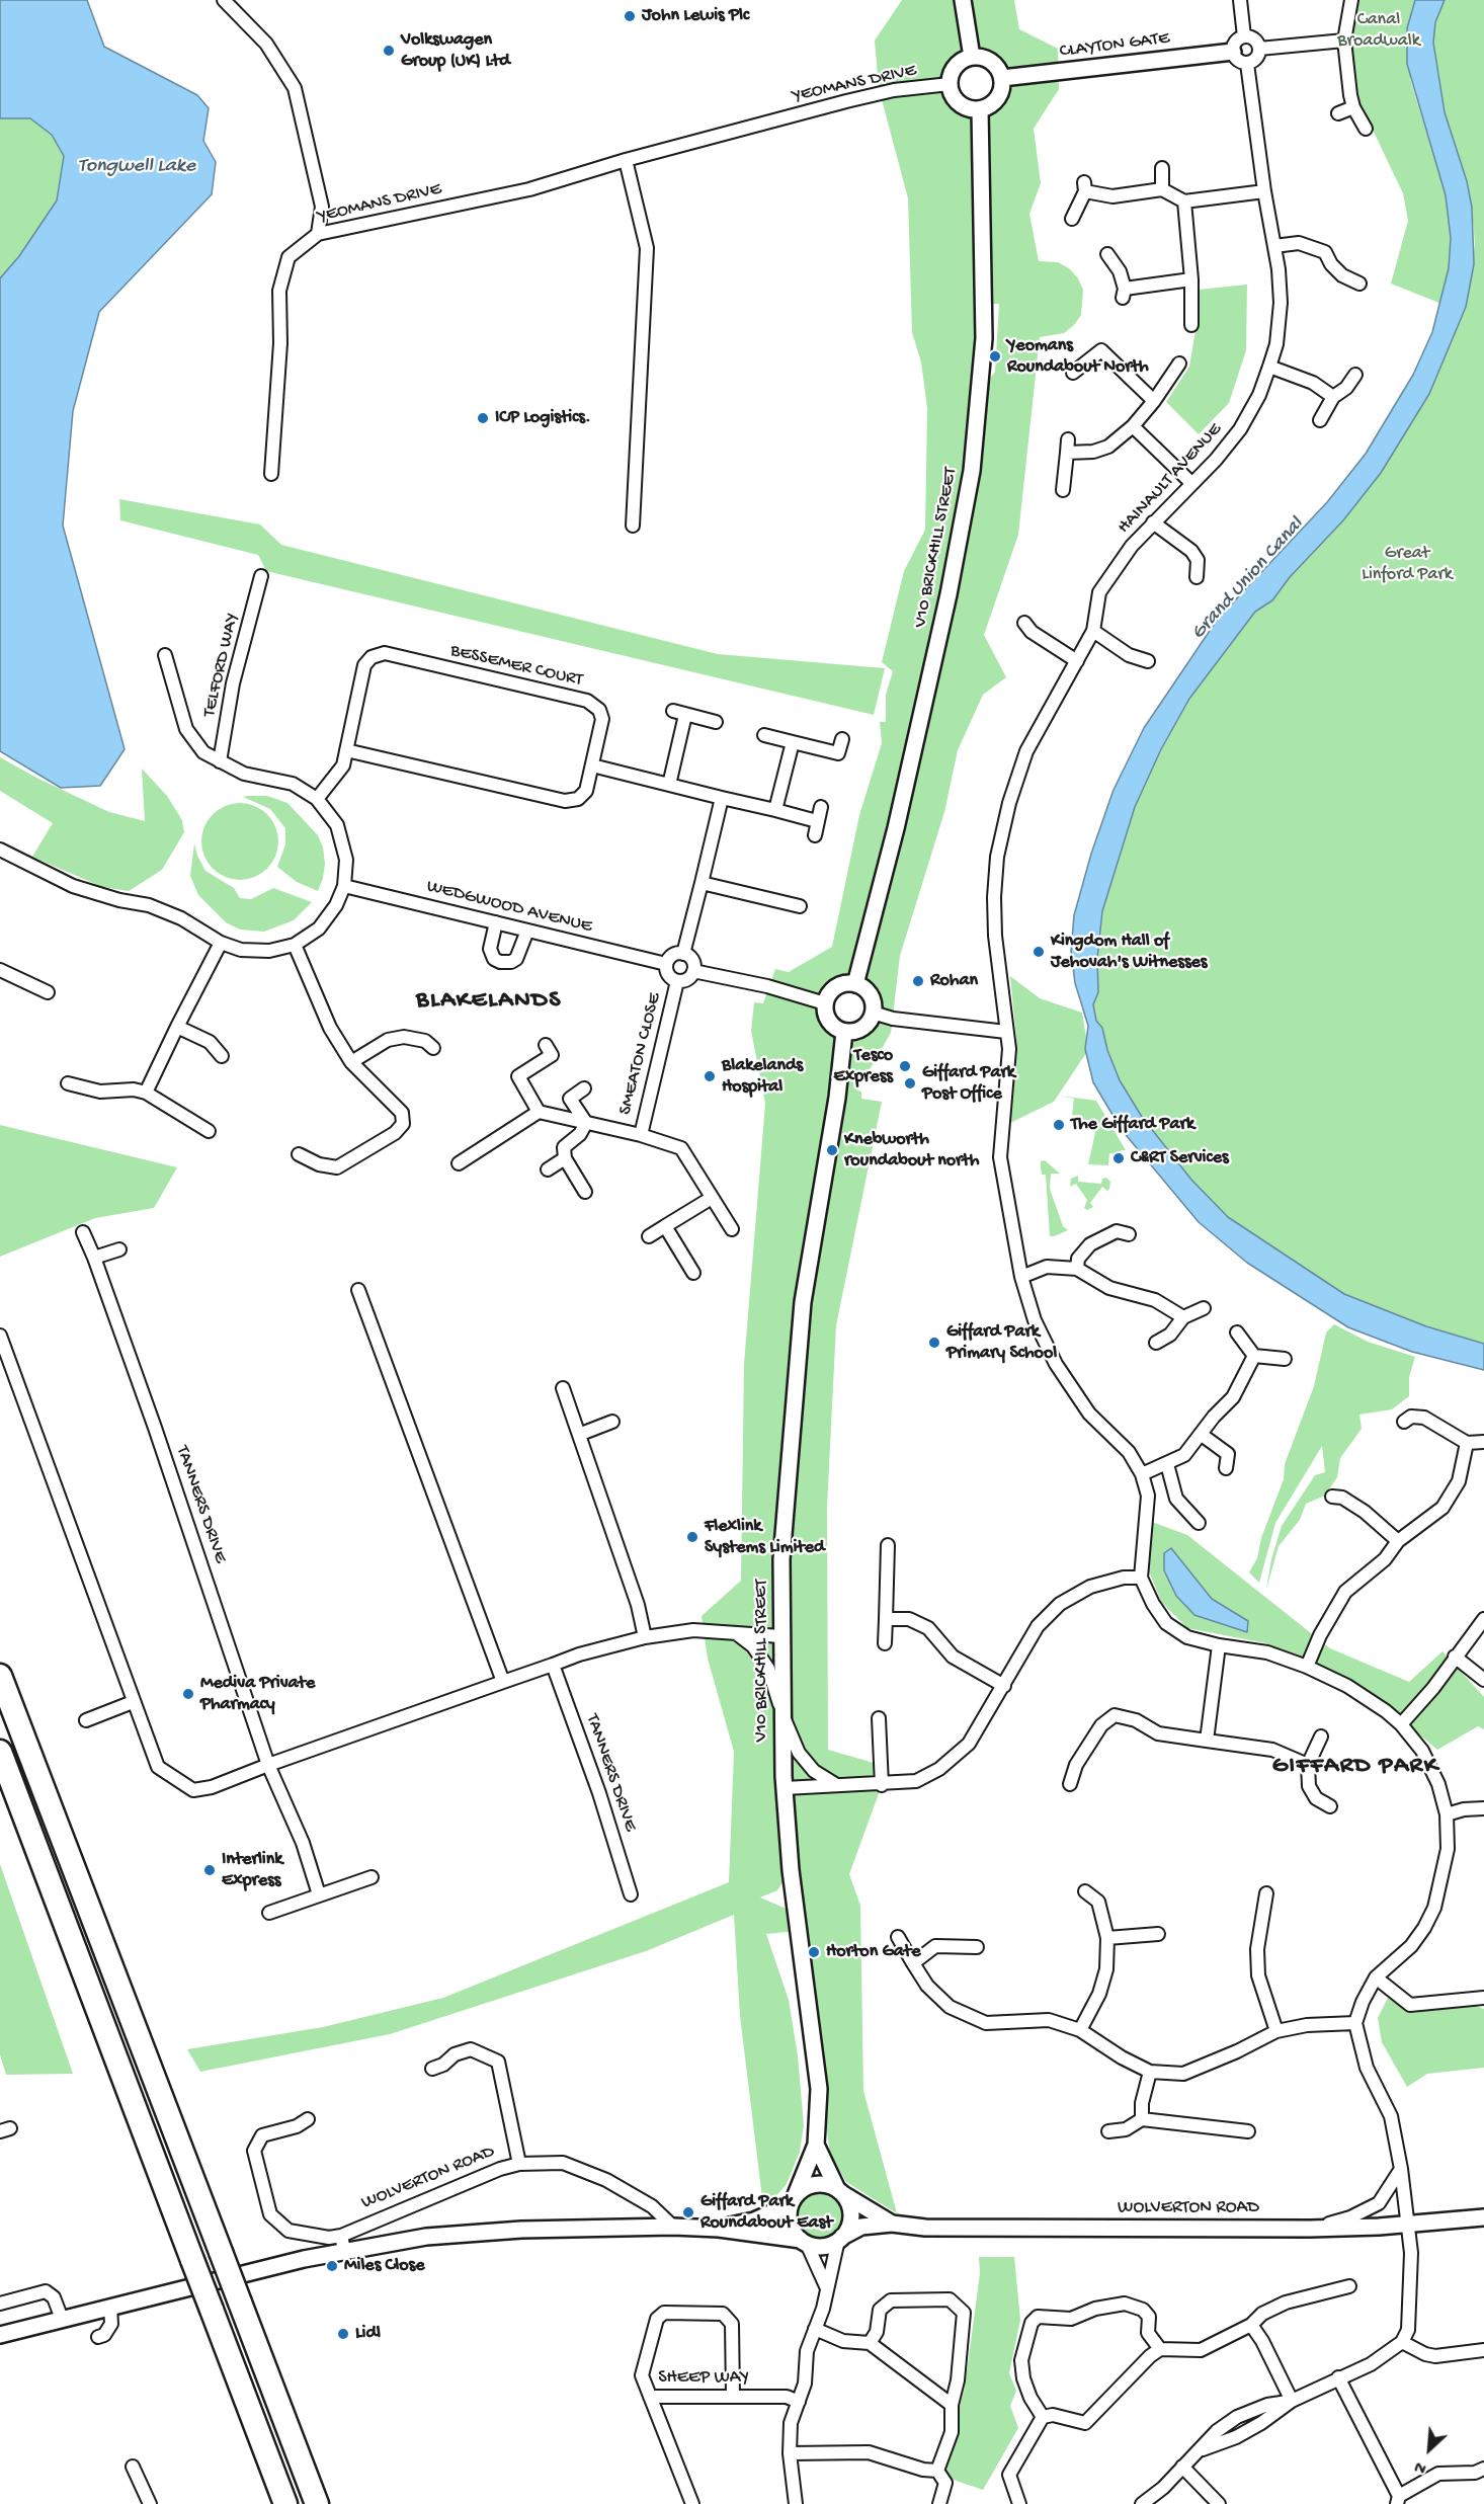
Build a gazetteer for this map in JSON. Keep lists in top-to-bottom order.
{
  "streets": {
    "street": [
      "CLAYTON GATE",
      "YEOMANS DRIVE",
      "HAINAULT AVENUE",
      "V10 BRICKHILL STREET",
      "TELFORD WAY",
      "BESSEMER COURT",
      "WEDGWOOD AVENUE",
      "SMEATON CLOSE",
      "TANNERS DRIVE",
      "WOLVERTON ROAD",
      "SHEEP WAY"
    ]
  },
  "crossings": [
    ["CLAYTON GATE", "YEOMANS DRIVE"],
    ["CLAYTON GATE", "HAINAULT AVENUE"],
    ["CLAYTON GATE", "V10 BRICKHILL STREET"],
    ["YEOMANS DRIVE", "V10 BRICKHILL STREET"],
    ["V10 BRICKHILL STREET", "WOLVERTON ROAD"],
    ["WEDGWOOD AVENUE", "SMEATON CLOSE"]
  ],
  "districts": ["BLAKELANDS", "GIFFARD PARK"],
  "water": ["Tongwell Lake", "Grand Union Canal"],
  "parks": ["Canal Broadwalk", "Great Linford Park"],
  "places": [
    "John Lewis Plc",
    "Volkswagen Group (UK) Ltd",
    "Yeomans Roundabout North",
    "ICP Logistics.",
    "Kingdom Hall of Jehovah's Witnesses",
    "Rohan",
    "Tesco Express",
    "Blakelands Hospital",
    "Giffard Park Post Office",
    "The Giffard Park",
    "Knebworth roundabout north",
    "C&RT Services",
    "Giffard Park Primary School",
    "Flexlink Systems Limited",
    "Mediva Private Pharmacy",
    "Interlink Express",
    "Horton Gate",
    "Giffard Park Roundabout East",
    "Miles Close",
    "Lidl"
  ],
  "north": "bottom left"
}
